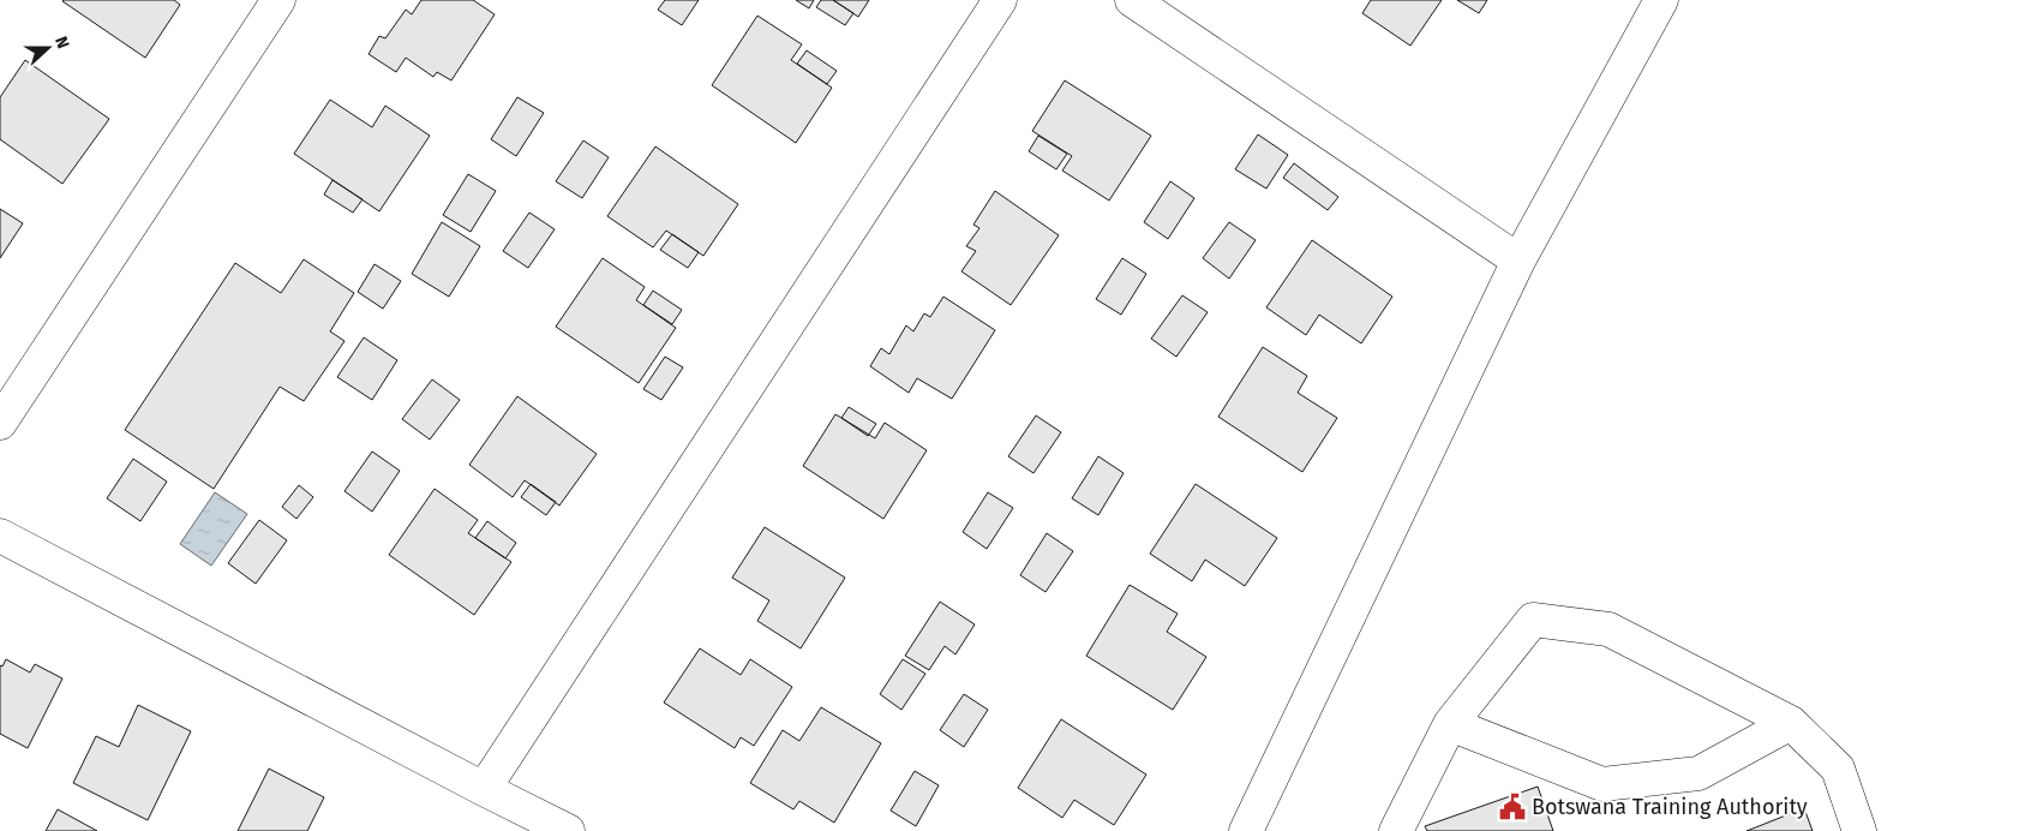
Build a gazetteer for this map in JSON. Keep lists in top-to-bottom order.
{
  "places": {
    "public building": ["Botswana Training Authority"]
  },
  "north": "right"
}
